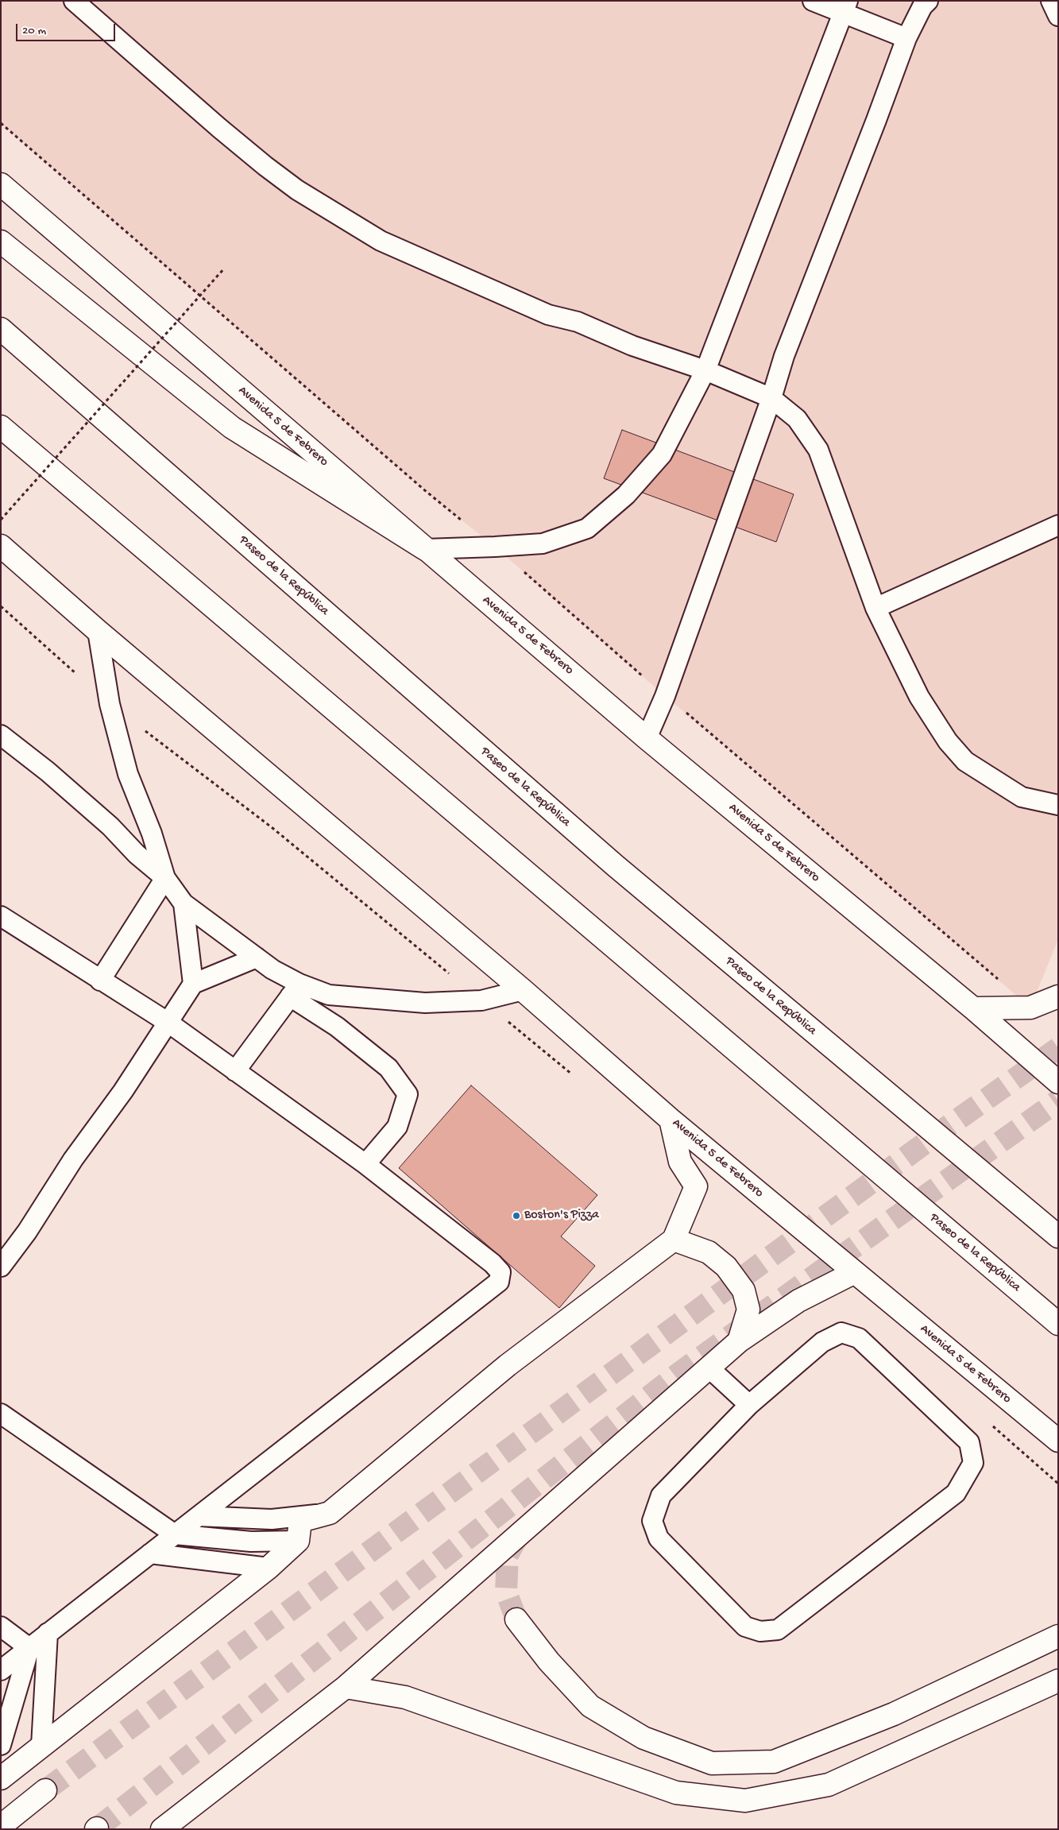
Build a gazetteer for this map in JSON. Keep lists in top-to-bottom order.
{
  "streets": {
    "main road": ["Avenida 5 de Febrero", "Paseo de la República"]
  },
  "places": ["Boston's Pizza"],
  "scale_bar": "20 m"
}
